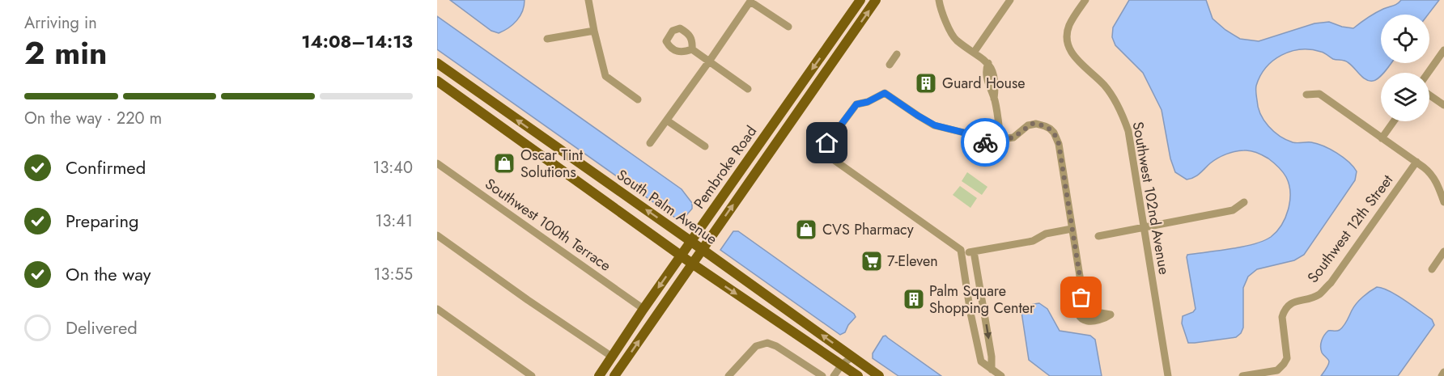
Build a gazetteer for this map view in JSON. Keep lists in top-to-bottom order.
{
  "streets": {
    "main road": ["Pembroke Road", "South Palm Avenue"],
    "street": ["Southwest 102nd Avenue", "Southwest 100th Terrace", "Southwest 12th Street"]
  },
  "crossings": [
    ["Pembroke Road", "South Palm Avenue"],
    ["Pembroke Road", "Southwest 100th Terrace"]
  ],
  "places": {
    "building": ["Guard House", "Palm Square Shopping Center"],
    "shop": ["Oscar Tint Solutions", "CVS Pharmacy"],
    "supermarket": ["7-Eleven"]
  },
  "page": {
    "heading": ["2 min", "Arriving in", "14:08–14:13"],
    "bar": "On the way · 220 m",
    "list": [
      ["Confirmed", "13:40"],
      ["Preparing", "13:41"],
      ["On the way", "13:55"],
      "Delivered"
    ]
  }
}
